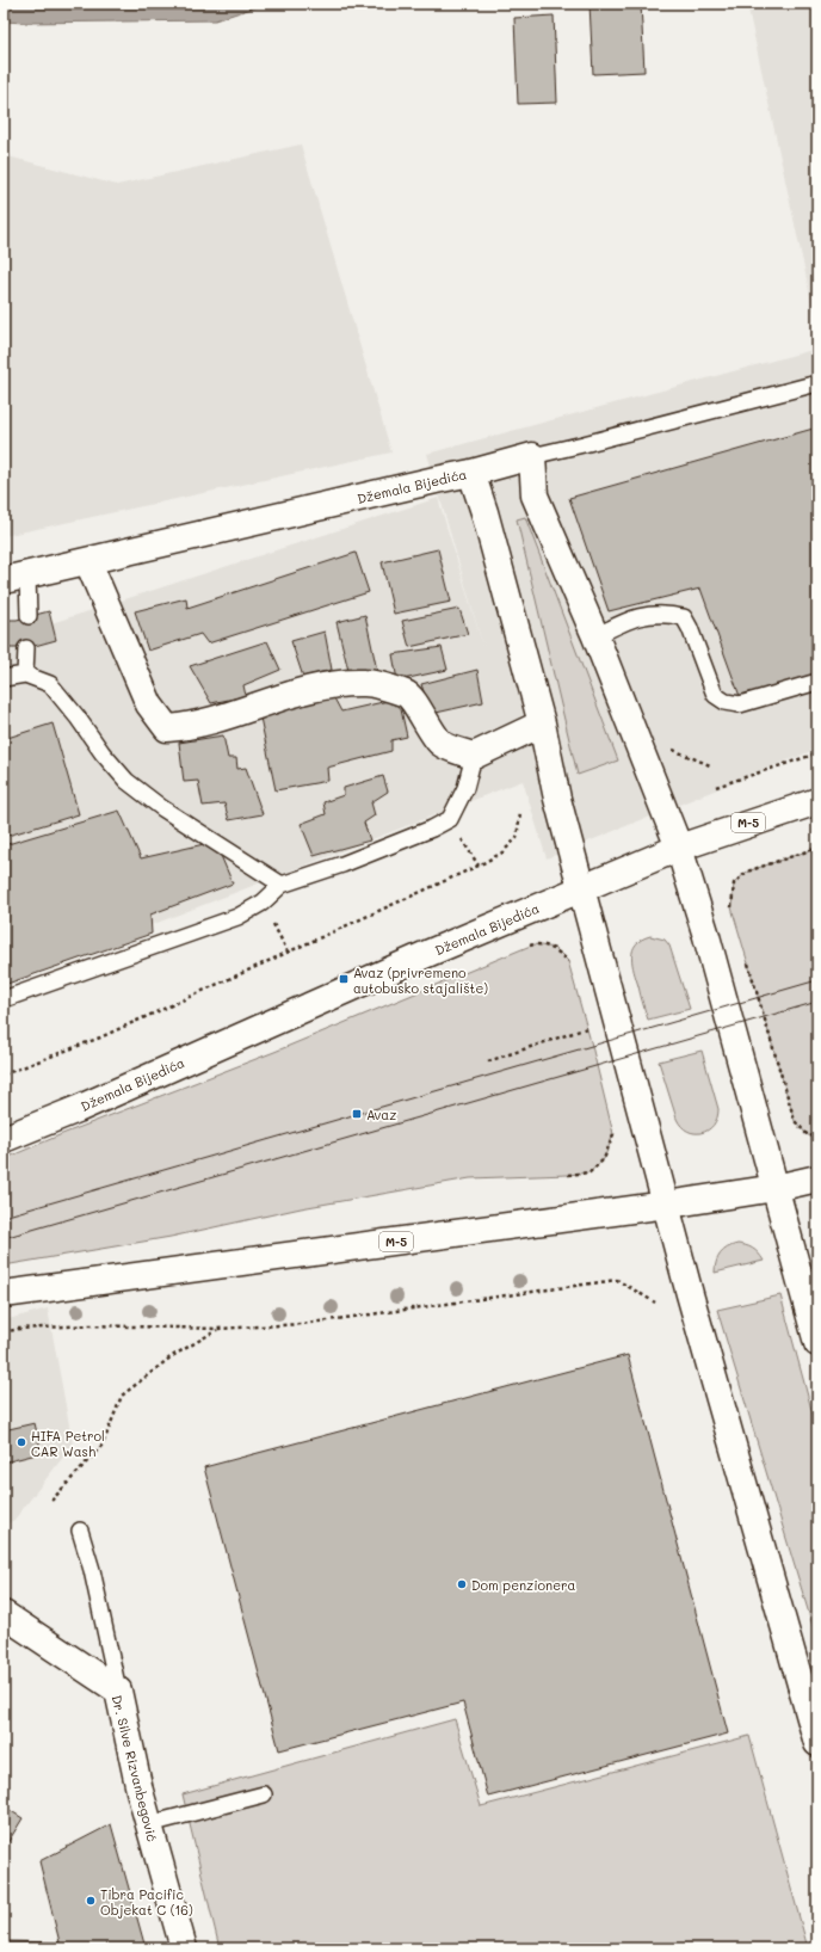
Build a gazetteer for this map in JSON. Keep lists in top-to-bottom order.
{
  "streets": {
    "street": ["Džemala Bijedića", "M-5", "Dr. Silve Rizvanbegović"]
  },
  "places": {
    "transit": ["Avaz (privremeno autobusko stajalište)", "Avaz"],
    "other": ["HIFA Petrol CAR Wash", "Dom penzionera", "Tibra Pacific Objekat C (16)"]
  }
}
